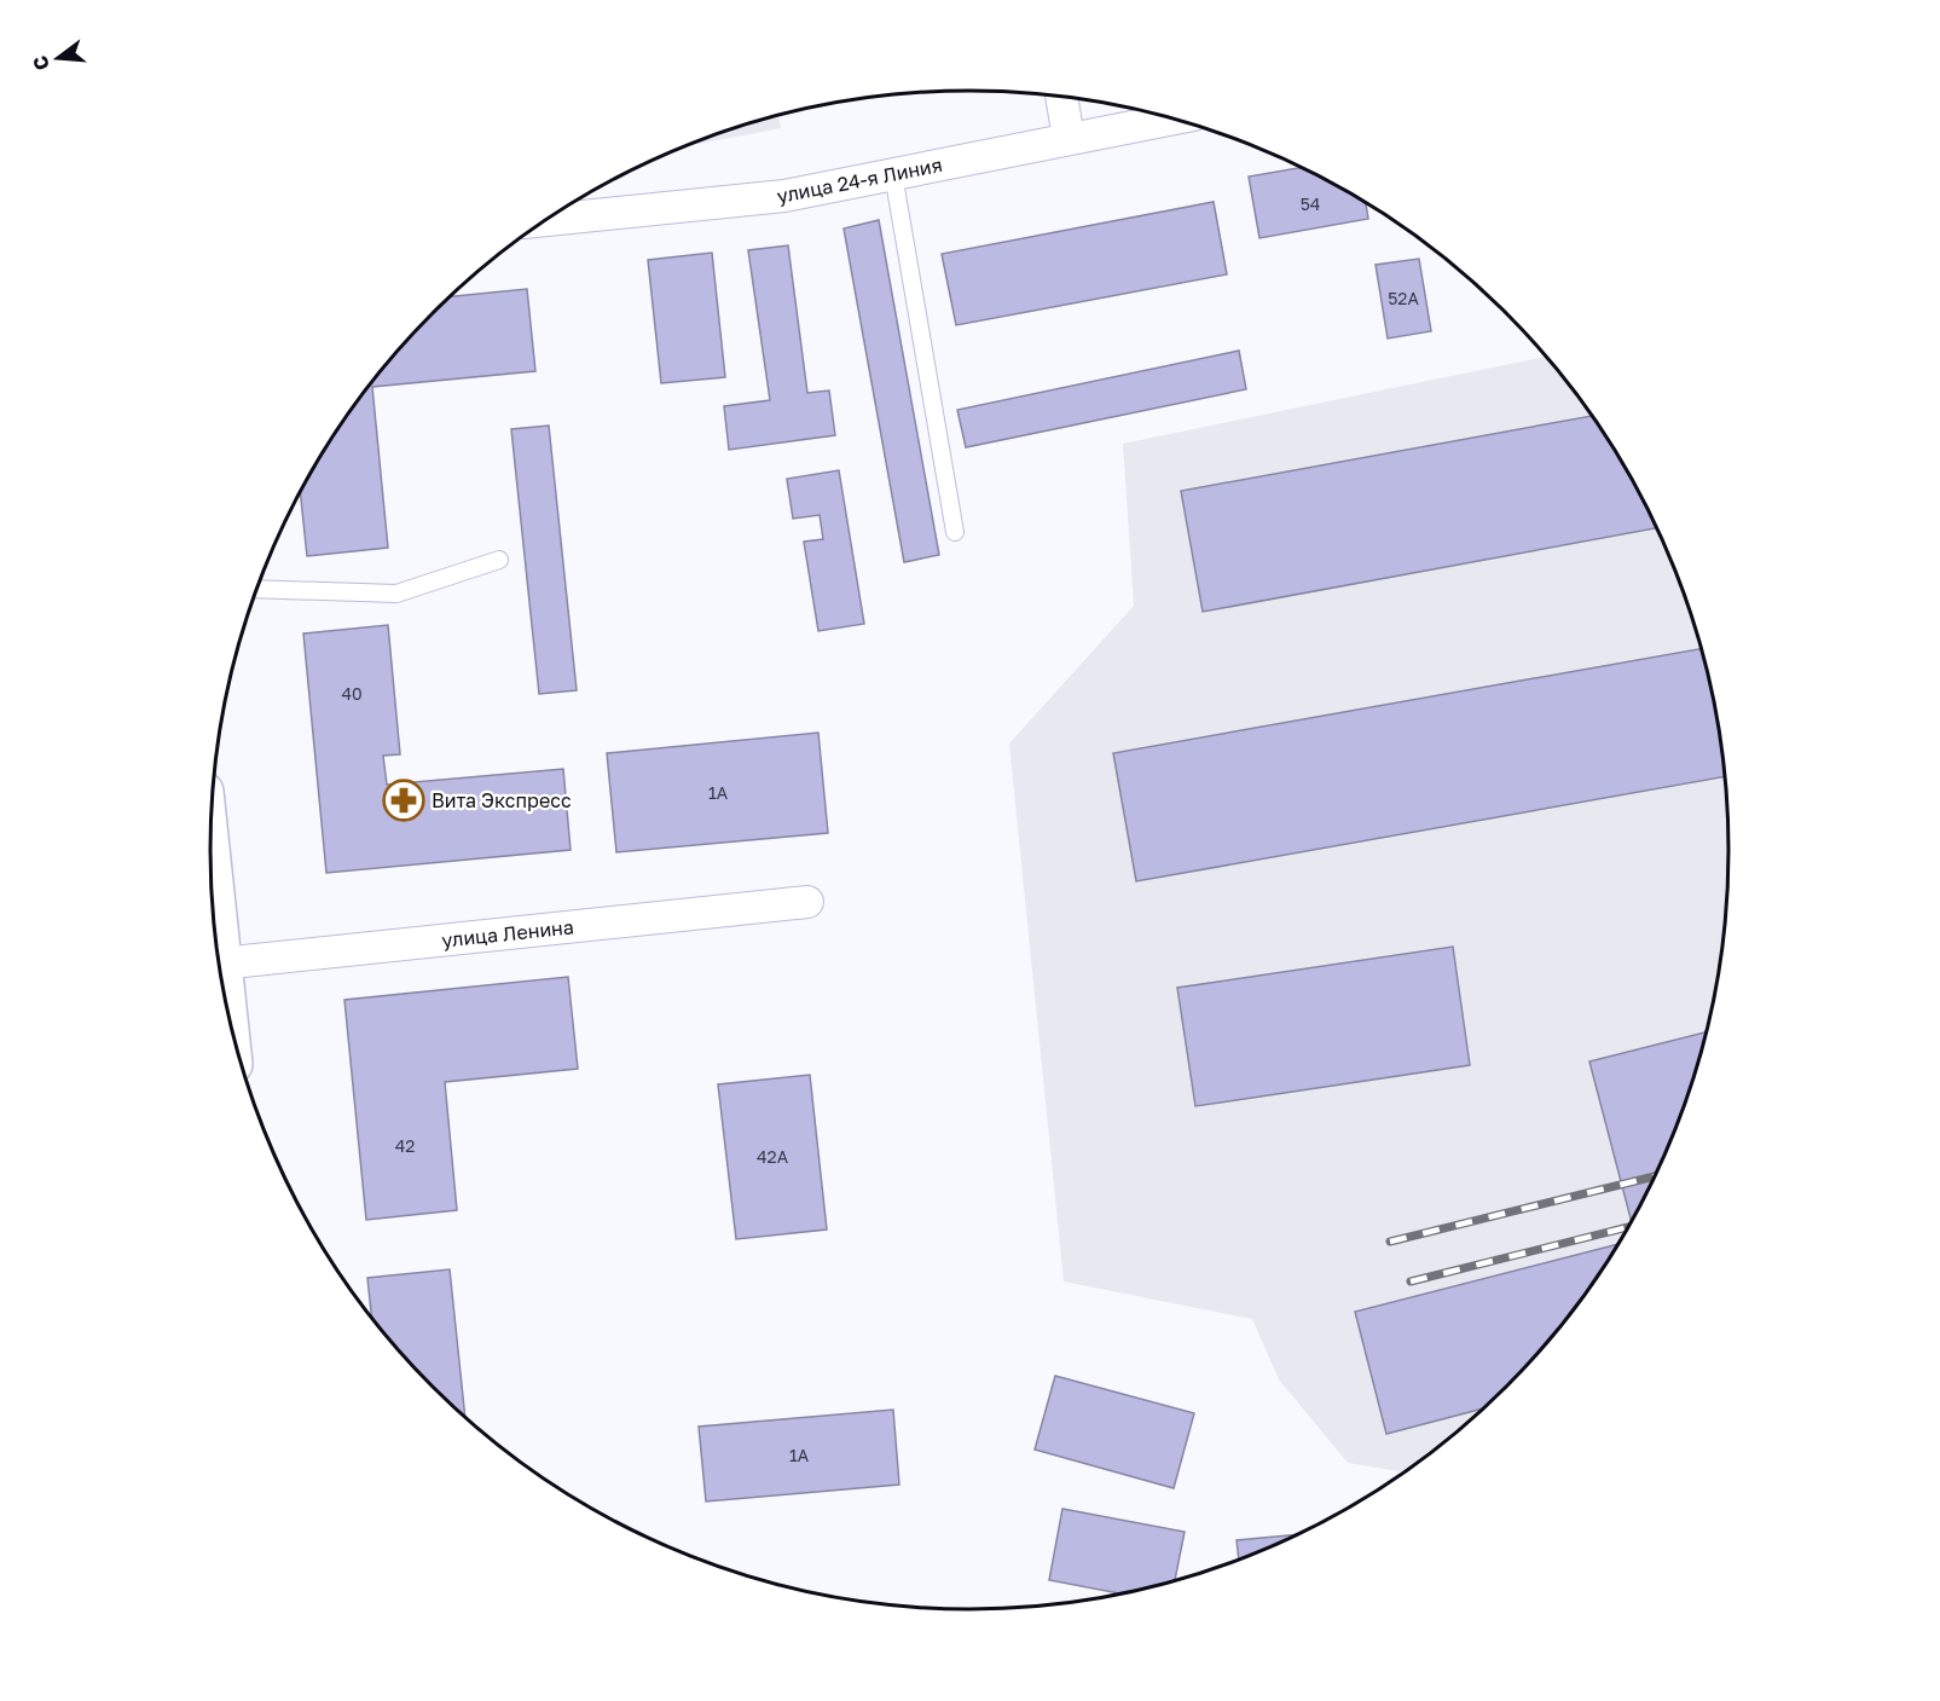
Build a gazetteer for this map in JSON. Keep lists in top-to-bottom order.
{
  "streets": {
    "street": ["улица 24-я Линия", "улица Ленина"]
  },
  "places": {
    "pharmacy": ["Вита Экспресс"]
  },
  "house_numbers": [
    "54",
    "52А",
    "40",
    "1А",
    "42",
    "42А",
    "1А"
  ],
  "north": "left"
}
